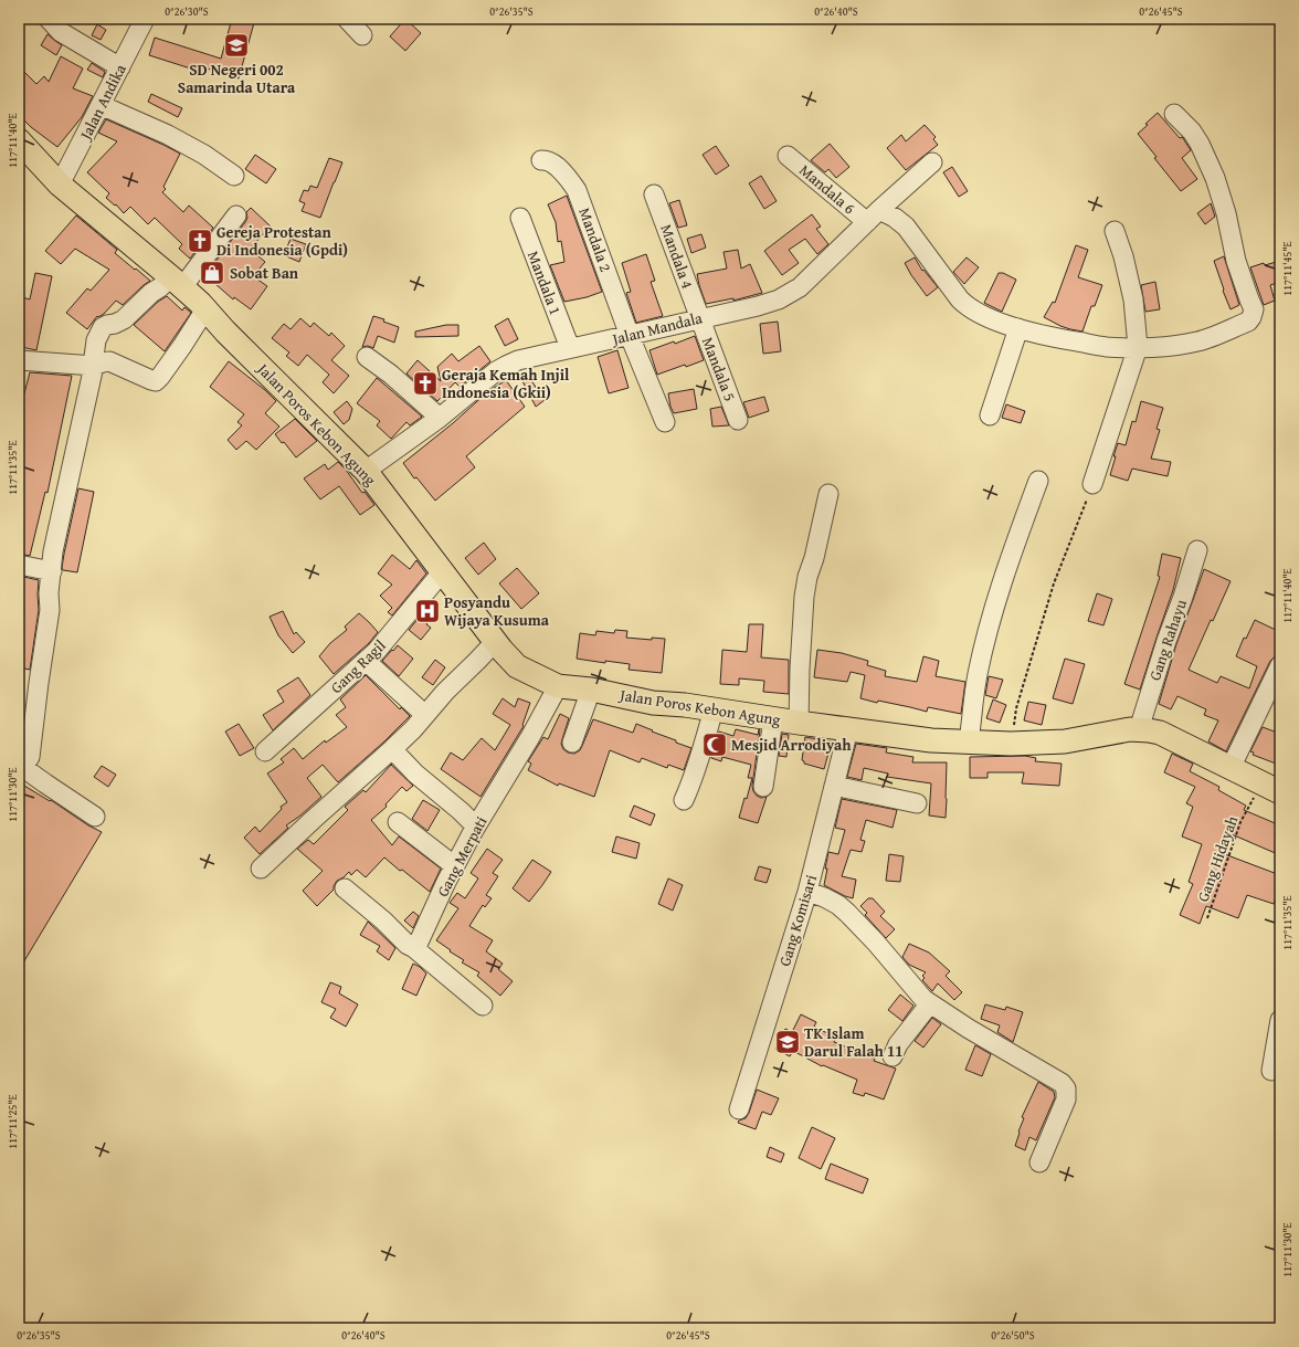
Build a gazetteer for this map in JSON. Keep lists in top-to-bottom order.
{
  "streets": {
    "main road": ["Jalan Poros Kebon Agung"],
    "street": [
      "Jalan Andika",
      "Mandala 6",
      "Mandala 2",
      "Mandala 4",
      "Mandala 1",
      "Jalan Mandala",
      "Mandala 5",
      "Gang Rahayu",
      "Gang Ragil",
      "Gang Merpati",
      "Gang Komisari"
    ],
    "path": ["Gang Hidayah"]
  },
  "crossings": [
    ["Jalan Andika", "Jalan Poros Kebon Agung"],
    ["Mandala 6", "Jalan Mandala"],
    ["Mandala 2", "Jalan Mandala"],
    ["Mandala 4", "Jalan Mandala"],
    ["Mandala 4", "Mandala 5"],
    ["Mandala 1", "Jalan Mandala"],
    ["Jalan Mandala", "Mandala 5"],
    ["Jalan Mandala", "Jalan Poros Kebon Agung"],
    ["Jalan Poros Kebon Agung", "Gang Rahayu"],
    ["Jalan Poros Kebon Agung", "Gang Ragil"],
    ["Jalan Poros Kebon Agung", "Gang Merpati"],
    ["Jalan Poros Kebon Agung", "Gang Hidayah"],
    ["Jalan Poros Kebon Agung", "Gang Komisari"]
  ],
  "places": {
    "school or university": ["SD Negeri 002 Samarinda Utara", "TK Islam Darul Falah 11"],
    "church": ["Gereja Protestan Di Indonesia (Gpdi)", "Geraja Kemah Injil Indonesia (Gkii)"],
    "shop": ["Sobat Ban"],
    "hospital": ["Posyandu Wijaya Kusuma"],
    "mosque": ["Mesjid Arrodiyah"]
  },
  "coordinates": [
    "0°26'30\"S",
    "0°26'35\"S",
    "0°26'40\"S",
    "0°26'45\"S",
    "117°11'40\"E",
    "117°11'45\"E",
    "117°11'35\"E",
    "117°11'30\"E",
    "117°11'25\"E",
    "0°26'50\"S"
  ]
}
